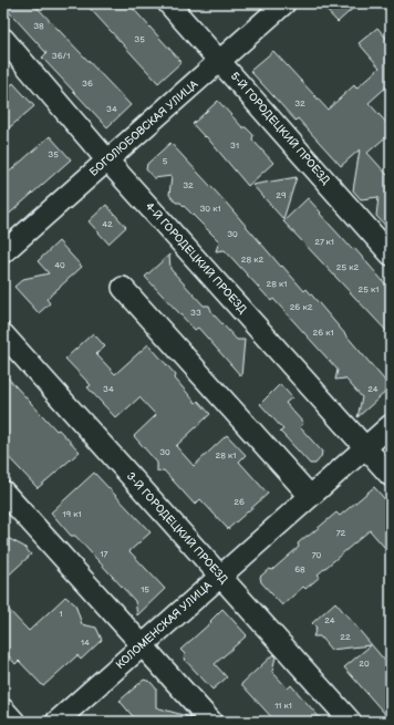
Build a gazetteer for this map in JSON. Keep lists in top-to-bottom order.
{
  "streets": {
    "street": [
      "БОГОЛЮБОВСКАЯ УЛИЦА",
      "5-Й ГОРОДЕЦКИЙ ПРОЕЗД",
      "4-Й ГОРОДЕЦКИЙ ПРОЕЗД",
      "3-Й ГОРОДЕЦКИЙ ПРОЕЗД",
      "КОЛОМЕНСКАЯ УЛИЦА"
    ]
  },
  "crossings": [
    ["БОГОЛЮБОВСКАЯ УЛИЦА", "5-Й ГОРОДЕЦКИЙ ПРОЕЗД"],
    ["БОГОЛЮБОВСКАЯ УЛИЦА", "4-Й ГОРОДЕЦКИЙ ПРОЕЗД"],
    ["4-Й ГОРОДЕЦКИЙ ПРОЕЗД", "КОЛОМЕНСКАЯ УЛИЦА"],
    ["3-Й ГОРОДЕЦКИЙ ПРОЕЗД", "КОЛОМЕНСКАЯ УЛИЦА"]
  ],
  "house_numbers": [
    "38",
    "35",
    "36/1",
    "36",
    "32",
    "34",
    "31",
    "35",
    "5",
    "32",
    "29",
    "30 к1",
    "42",
    "30",
    "27 к1",
    "28 к2",
    "40",
    "25 к2",
    "28 к1",
    "25 к1",
    "26 к2",
    "33",
    "26 к1",
    "34",
    "24",
    "30",
    "28 к1",
    "26",
    "19 к1",
    "72",
    "17",
    "70",
    "68",
    "15",
    "1",
    "24",
    "22",
    "14",
    "20",
    "11 к1"
  ]
}
